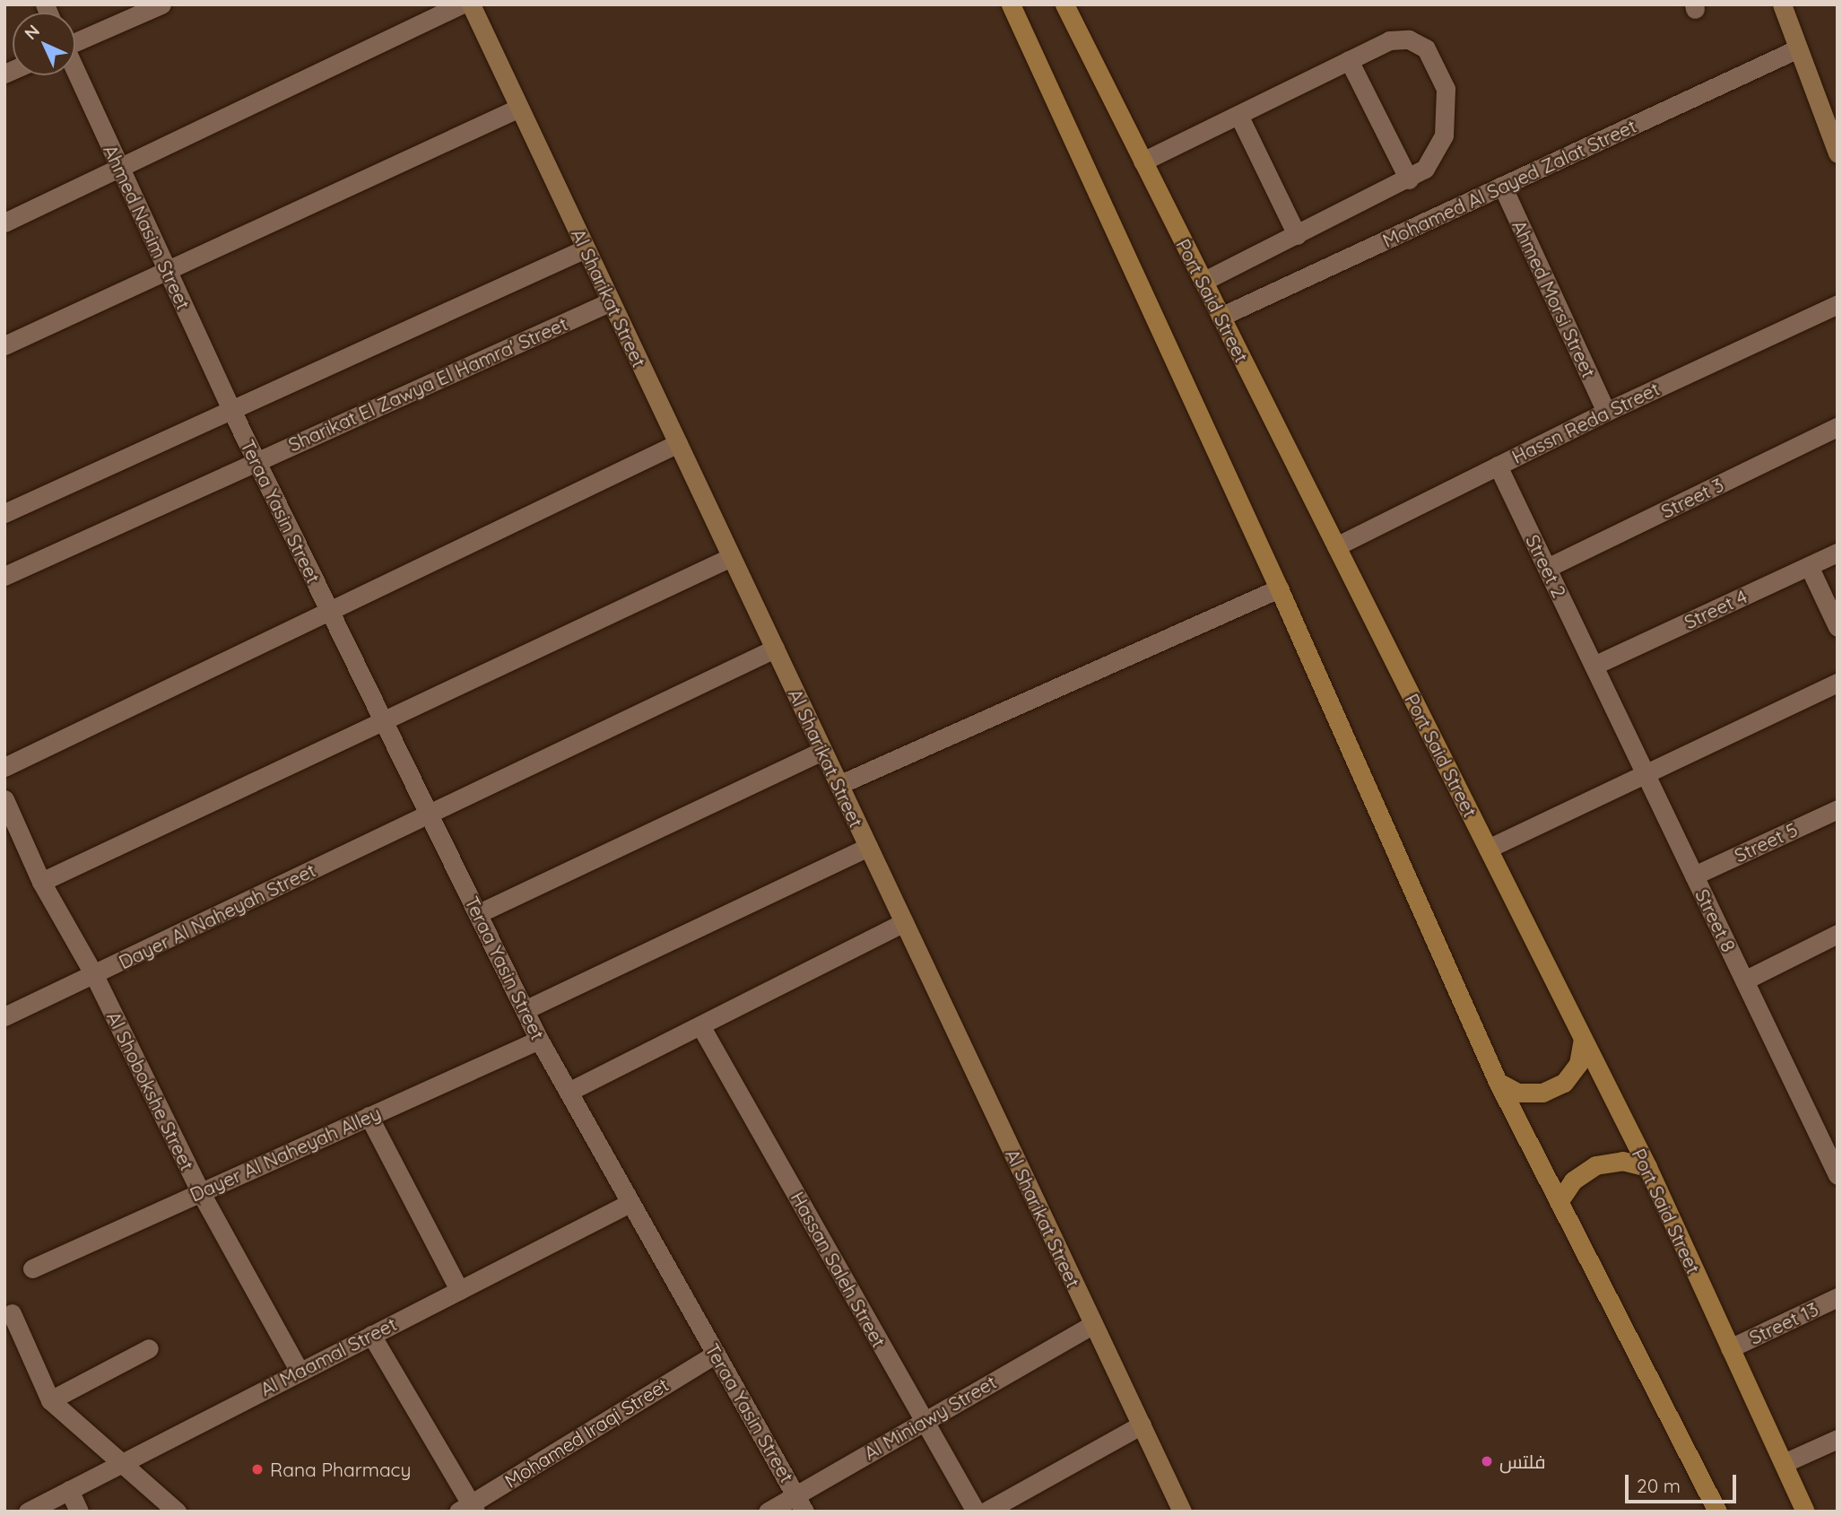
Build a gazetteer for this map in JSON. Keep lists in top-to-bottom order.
{
  "streets": {
    "main road": ["Al Sharikat Street", "Port Said Street"],
    "street": [
      "Mohamed Al Sayed Zalat Street",
      "Ahmed Nasim Street",
      "Ahmed Morsi Street",
      "Sharikat El Zawya El Hamra' Street",
      "Hassn Reda Street",
      "Street 3",
      "Teraa Yasin Street",
      "Street 2",
      "Street 4",
      "Street 5",
      "Dayer Al Naheyah Street",
      "Street 8",
      "Al Shobokshe Street",
      "Dayer Al Naheyah Alley",
      "Hassan Saleh Street",
      "Street 13",
      "Al Maamal Street",
      "Al Miniawy Street",
      "Mohamed Iraqi Street"
    ]
  },
  "crossings": [
    ["Mohamed Al Sayed Zalat Street", "Ahmed Morsi Street"],
    ["Mohamed Al Sayed Zalat Street", "Port Said Street"],
    ["Ahmed Nasim Street", "Teraa Yasin Street"],
    ["Al Sharikat Street", "Sharikat El Zawya El Hamra' Street"],
    ["Al Sharikat Street", "Dayer Al Naheyah Street"],
    ["Al Sharikat Street", "Al Miniawy Street"],
    ["Ahmed Morsi Street", "Hassn Reda Street"],
    ["Port Said Street", "Hassn Reda Street"],
    ["Port Said Street", "Street 13"],
    ["Sharikat El Zawya El Hamra' Street", "Teraa Yasin Street"],
    ["Hassn Reda Street", "Street 2"],
    ["Street 3", "Street 2"],
    ["Teraa Yasin Street", "Dayer Al Naheyah Street"],
    ["Teraa Yasin Street", "Dayer Al Naheyah Alley"],
    ["Teraa Yasin Street", "Al Maamal Street"],
    ["Teraa Yasin Street", "Al Miniawy Street"],
    ["Teraa Yasin Street", "Mohamed Iraqi Street"],
    ["Street 2", "Street 4"],
    ["Street 2", "Street 8"],
    ["Street 4", "Street 8"],
    ["Street 5", "Street 8"],
    ["Dayer Al Naheyah Street", "Al Shobokshe Street"],
    ["Al Shobokshe Street", "Dayer Al Naheyah Alley"],
    ["Al Shobokshe Street", "Al Maamal Street"],
    ["Hassan Saleh Street", "Al Miniawy Street"]
  ],
  "places": ["فلتس", "Rana Pharmacy"],
  "scale_bar": "20 m",
  "north": "top left"
}
